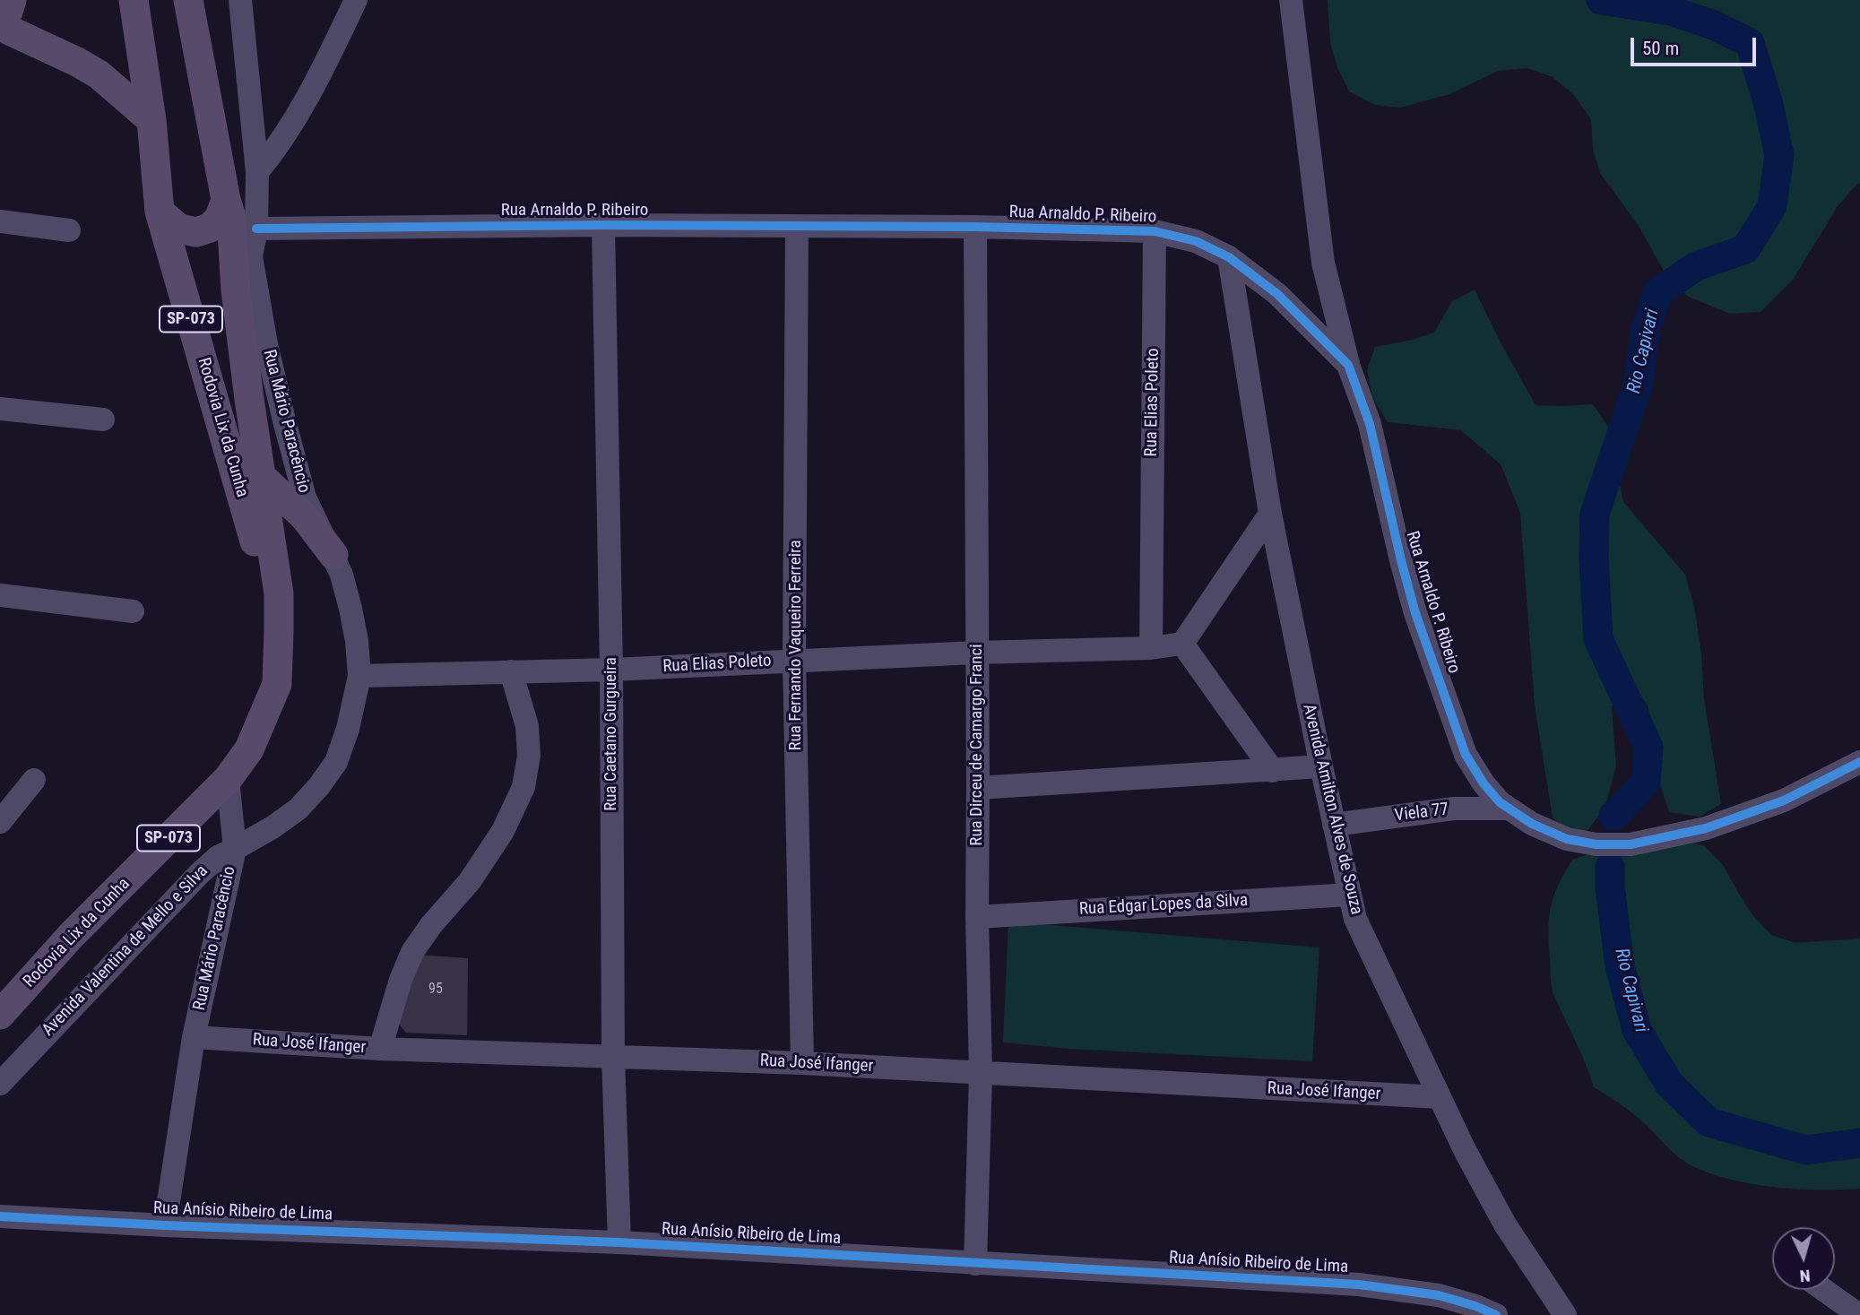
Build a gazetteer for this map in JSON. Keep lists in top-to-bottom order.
{
  "streets": {
    "main road": ["SP-073", "Rodovia Lix da Cunha"],
    "street": [
      "Rua Arnaldo P. Ribeiro",
      "Rua Elias Poleto",
      "Rua Mário Paracêncio",
      "Rua Fernando Vaqueiro Ferreira",
      "Rua Caetano Gurgueira",
      "Rua Dirceu de Camargo Franci",
      "Avenida Amilton Alves de Souza",
      "Viela 77",
      "Rua Edgar Lopes da Silva",
      "Avenida Valentina de Mello e Silva",
      "Rua José Ifanger",
      "Rua Anísio Ribeiro de Lima"
    ]
  },
  "crossings": [
    ["Rua Arnaldo P. Ribeiro", "Rua Elias Poleto"],
    ["Rua Arnaldo P. Ribeiro", "Rua Mário Paracêncio"],
    ["Rua Arnaldo P. Ribeiro", "Rua Fernando Vaqueiro Ferreira"],
    ["Rua Arnaldo P. Ribeiro", "Rua Caetano Gurgueira"],
    ["Rua Arnaldo P. Ribeiro", "Rua Dirceu de Camargo Franci"],
    ["Rua Arnaldo P. Ribeiro", "Avenida Amilton Alves de Souza"],
    ["Rua Arnaldo P. Ribeiro", "Viela 77"],
    ["Rua Elias Poleto", "Rua Mário Paracêncio"],
    ["Rua Elias Poleto", "Rua Fernando Vaqueiro Ferreira"],
    ["Rua Elias Poleto", "Rua Caetano Gurgueira"],
    ["Rua Elias Poleto", "Rua Dirceu de Camargo Franci"],
    ["Rua Mário Paracêncio", "Avenida Valentina de Mello e Silva"],
    ["Rua Mário Paracêncio", "Rua José Ifanger"],
    ["Rua Mário Paracêncio", "Rua Anísio Ribeiro de Lima"],
    ["Rua Fernando Vaqueiro Ferreira", "Rua José Ifanger"],
    ["Rua Caetano Gurgueira", "Rua José Ifanger"],
    ["Rua Caetano Gurgueira", "Rua Anísio Ribeiro de Lima"],
    ["Rua Dirceu de Camargo Franci", "Rua Edgar Lopes da Silva"],
    ["Rua Dirceu de Camargo Franci", "Rua José Ifanger"],
    ["Rua Dirceu de Camargo Franci", "Rua Anísio Ribeiro de Lima"],
    ["Avenida Amilton Alves de Souza", "Viela 77"],
    ["Avenida Amilton Alves de Souza", "Rua Edgar Lopes da Silva"],
    ["Avenida Amilton Alves de Souza", "Rua José Ifanger"]
  ],
  "water": ["Rio Capivari"],
  "house_numbers": ["95"],
  "scale_bar": "50 m",
  "north": "bottom"
}
